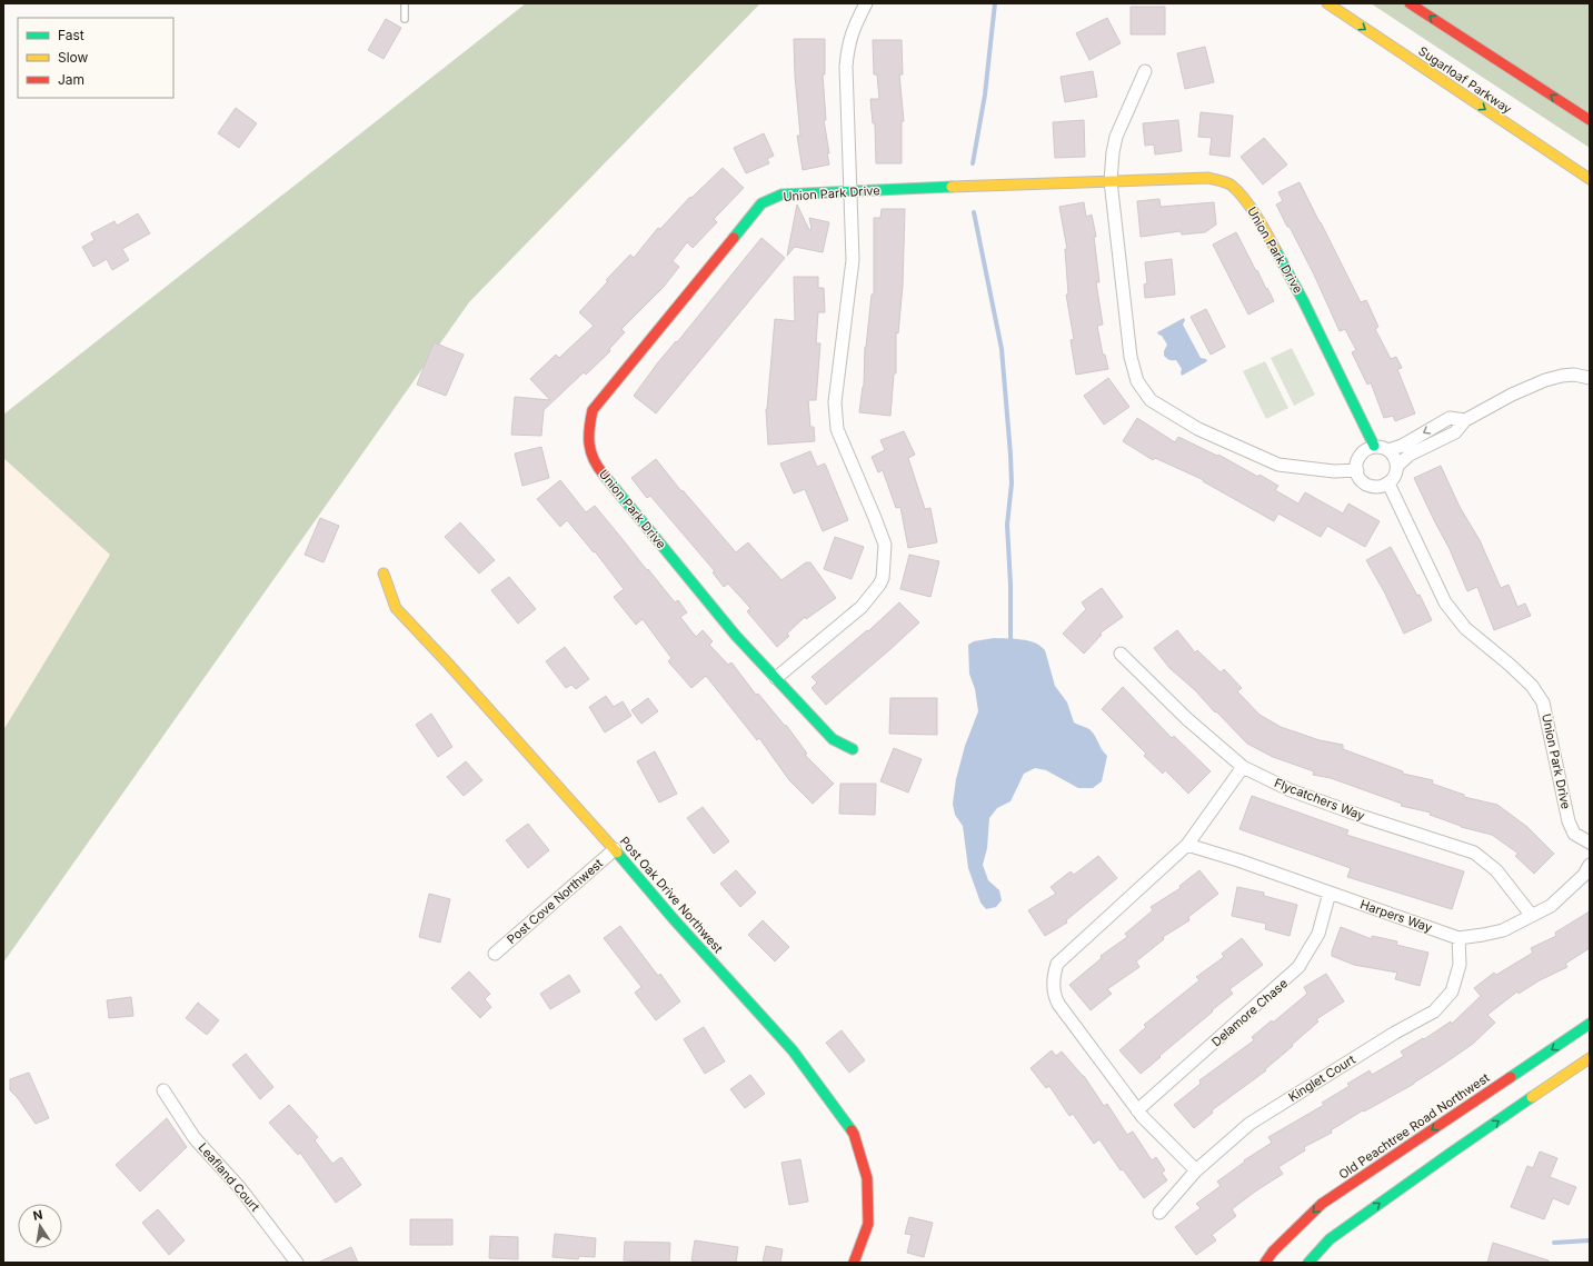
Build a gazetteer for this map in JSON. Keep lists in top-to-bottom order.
{
  "streets": {
    "street": [
      "Sugarloaf Parkway",
      "Union Park Drive",
      "Flycatchers Way",
      "Post Oak Drive Northwest",
      "Post Cove Northwest",
      "Harpers Way",
      "Delamore Chase",
      "Kinglet Court",
      "Old Peachtree Road Northwest",
      "Leafland Court"
    ]
  },
  "crossings": [
    ["Flycatchers Way", "Harpers Way"],
    ["Post Oak Drive Northwest", "Post Cove Northwest"],
    ["Harpers Way", "Delamore Chase"],
    ["Harpers Way", "Kinglet Court"]
  ],
  "legend": ["Fast", "Slow", "Jam"],
  "north": "top"
}
